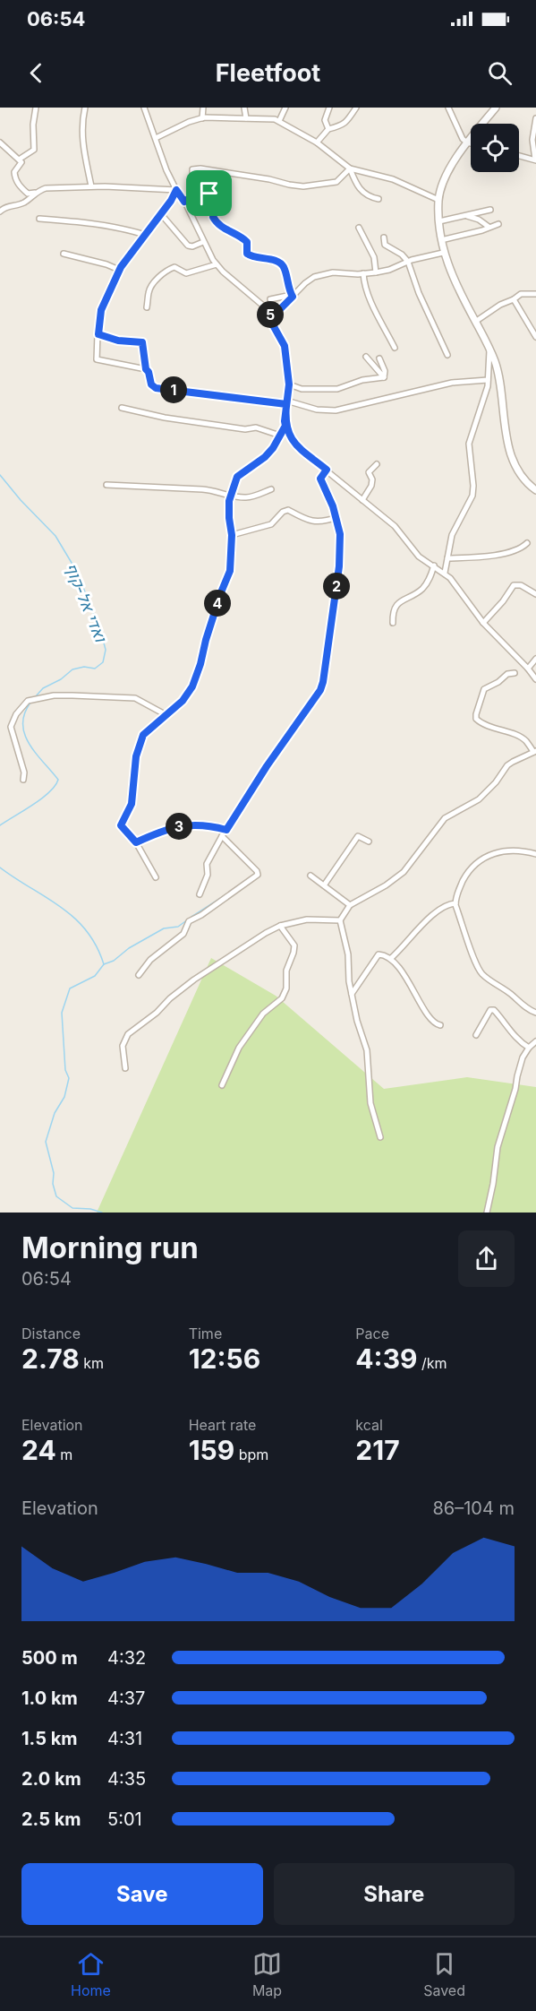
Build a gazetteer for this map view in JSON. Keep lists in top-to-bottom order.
{
  "water": ["ואדי אל-קוף"],
  "page": {
    "status": "06:54",
    "header": "Fleetfoot",
    "pins": [
      "5",
      "1",
      "2",
      "4",
      "3"
    ],
    "heading": ["Morning run", "06:54"],
    "stats": [
      ["Distance", "2.78 km"],
      ["Time", "12:56"],
      ["Pace", "4:39 /km"],
      ["Elevation", "24 m"],
      ["Heart rate", "159 bpm"],
      ["kcal", "217"]
    ],
    "chart": ["Elevation", "86–104 m"],
    "list": [
      {
        "name": "500 m",
        "note": "4:32"
      },
      {
        "name": "1.0 km",
        "note": "4:37"
      },
      {
        "name": "1.5 km",
        "note": "4:31"
      },
      {
        "name": "2.0 km",
        "note": "4:35"
      },
      {
        "name": "2.5 km",
        "note": "5:01"
      }
    ],
    "buttons": ["Save", "Share"],
    "tabs": ["Home", "Map", "Saved"]
  }
}
